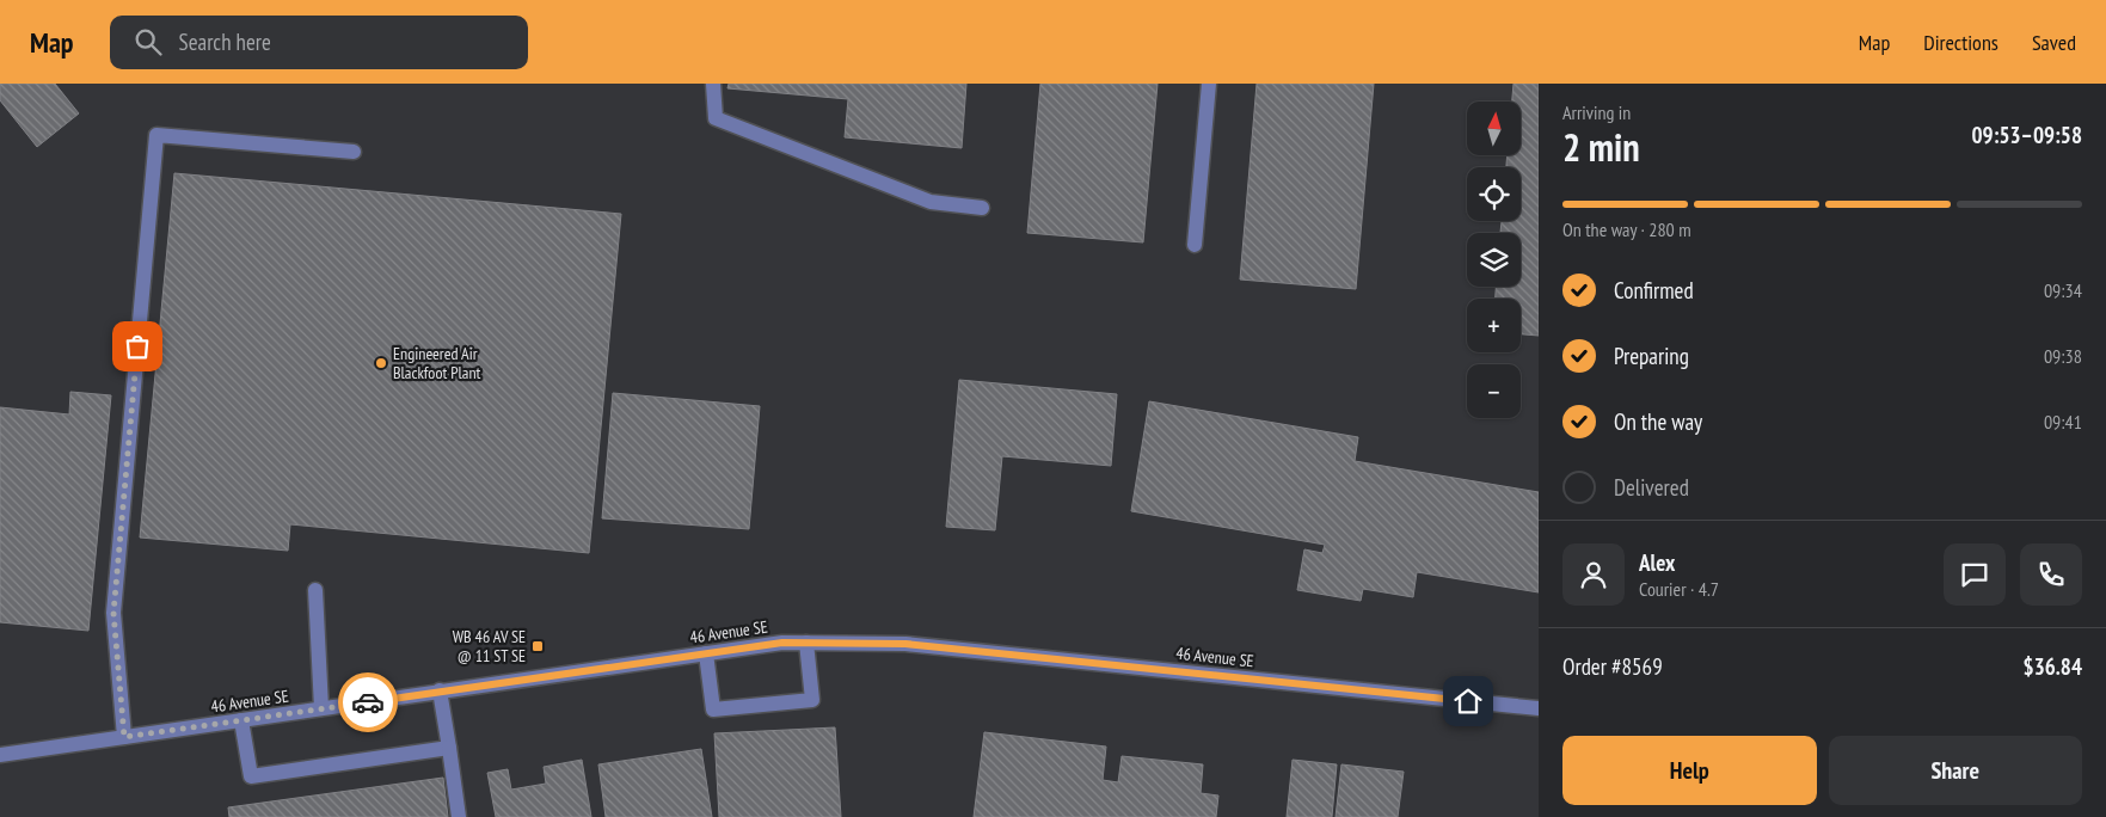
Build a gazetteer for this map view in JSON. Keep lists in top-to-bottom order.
{
  "streets": {
    "street": ["46 Avenue SE"]
  },
  "places": {
    "other": ["Engineered Air Blackfoot Plant"],
    "transit": ["WB 46 AV SE @ 11 ST SE"]
  },
  "north": "top",
  "page": {
    "header": "Map",
    "search": "Search here",
    "nav": ["Map", "Directions", "Saved"],
    "heading": ["2 min", "Arriving in", "09:53–09:58"],
    "panel": [
      "Alex",
      "Courier · 4.7",
      "Order #8569",
      "$36.84"
    ],
    "map_buttons": ["+", "−"],
    "bar": "On the way · 280 m",
    "list": [
      ["Confirmed", "09:34"],
      ["Preparing", "09:38"],
      ["On the way", "09:41"],
      "Delivered"
    ],
    "buttons": ["Help", "Share"]
  }
}
